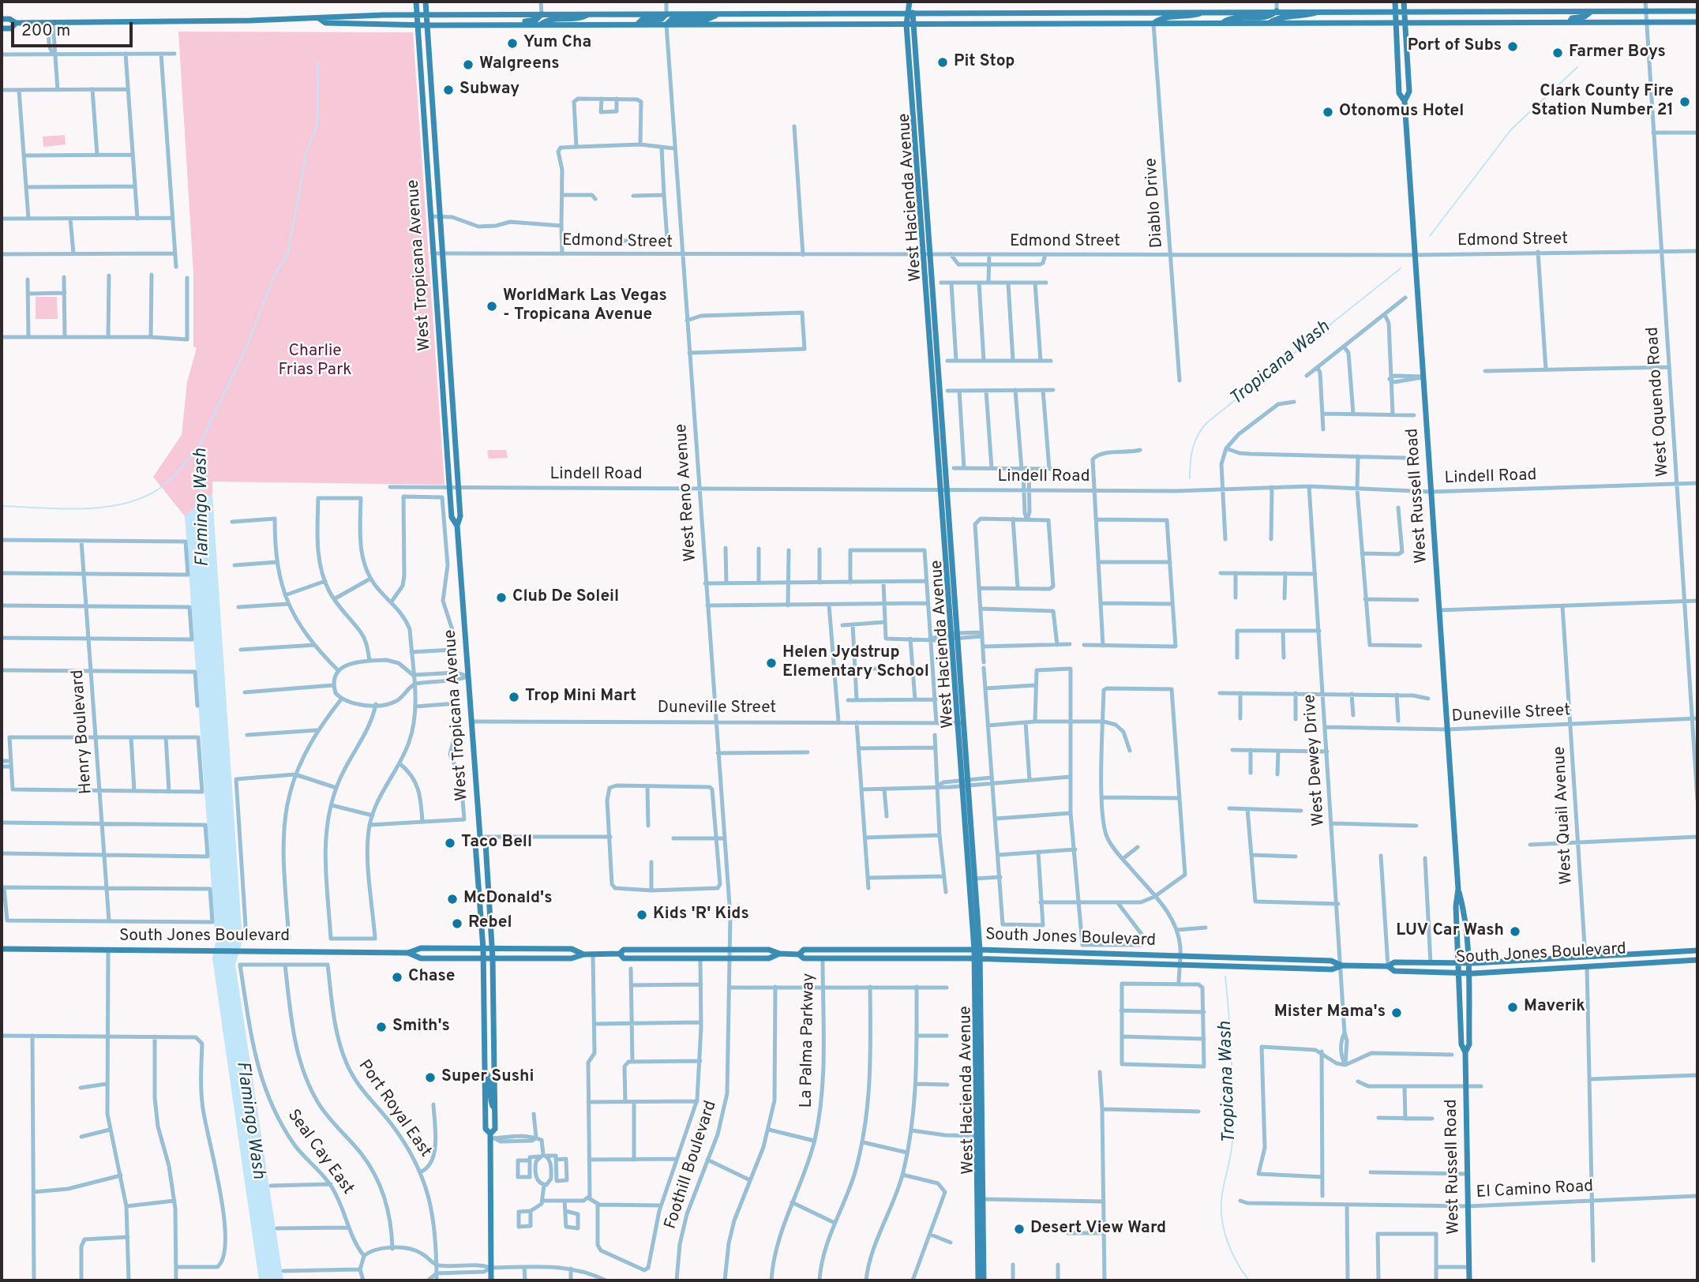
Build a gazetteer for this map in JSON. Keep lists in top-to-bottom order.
{
  "streets": {
    "main road": [
      "West Hacienda Avenue",
      "West Tropicana Avenue",
      "West Russell Road",
      "South Jones Boulevard"
    ],
    "street": [
      "Diablo Drive",
      "Edmond Street",
      "West Oquendo Road",
      "Lindell Road",
      "West Reno Avenue",
      "Duneville Street",
      "Henry Boulevard",
      "West Dewey Drive",
      "West Quail Avenue",
      "La Palma Parkway",
      "Port Royal East",
      "Seal Cay East",
      "Foothill Boulevard",
      "El Camino Road"
    ]
  },
  "crossings": [
    ["West Hacienda Avenue", "Edmond Street"],
    ["West Hacienda Avenue", "Lindell Road"],
    ["West Hacienda Avenue", "Duneville Street"],
    ["West Hacienda Avenue", "South Jones Boulevard"],
    ["Diablo Drive", "Edmond Street"],
    ["Edmond Street", "West Tropicana Avenue"],
    ["Edmond Street", "West Oquendo Road"],
    ["Edmond Street", "West Reno Avenue"],
    ["Edmond Street", "West Russell Road"],
    ["West Tropicana Avenue", "Lindell Road"],
    ["West Tropicana Avenue", "Duneville Street"],
    ["West Tropicana Avenue", "South Jones Boulevard"],
    ["West Oquendo Road", "Lindell Road"],
    ["West Oquendo Road", "Duneville Street"],
    ["Lindell Road", "West Reno Avenue"],
    ["Lindell Road", "West Russell Road"],
    ["Lindell Road", "West Dewey Drive"],
    ["West Reno Avenue", "Duneville Street"],
    ["West Reno Avenue", "South Jones Boulevard"],
    ["West Reno Avenue", "Foothill Boulevard"],
    ["West Russell Road", "Duneville Street"],
    ["West Russell Road", "South Jones Boulevard"],
    ["West Russell Road", "El Camino Road"],
    ["Duneville Street", "West Dewey Drive"],
    ["Duneville Street", "West Quail Avenue"],
    ["West Dewey Drive", "South Jones Boulevard"],
    ["West Quail Avenue", "South Jones Boulevard"],
    ["South Jones Boulevard", "La Palma Parkway"],
    ["South Jones Boulevard", "Foothill Boulevard"],
    ["Port Royal East", "Seal Cay East"]
  ],
  "water": ["Tropicana Wash", "Flamingo Wash"],
  "parks": ["Charlie Frias Park"],
  "places": [
    "Yum Cha",
    "Port of Subs",
    "Farmer Boys",
    "Pit Stop",
    "Walgreens",
    "Subway",
    "Clark County Fire Station Number 21",
    "Otonomus Hotel",
    "WorldMark Las Vegas - Tropicana Avenue",
    "Club De Soleil",
    "Helen Jydstrup Elementary School",
    "Trop Mini Mart",
    "Taco Bell",
    "McDonald's",
    "Kids 'R' Kids",
    "Rebel",
    "LUV Car Wash",
    "Chase",
    "Maverik",
    "Mister Mama's",
    "Smith's",
    "Super Sushi",
    "Desert View Ward"
  ],
  "scale_bar": "200 m"
}
